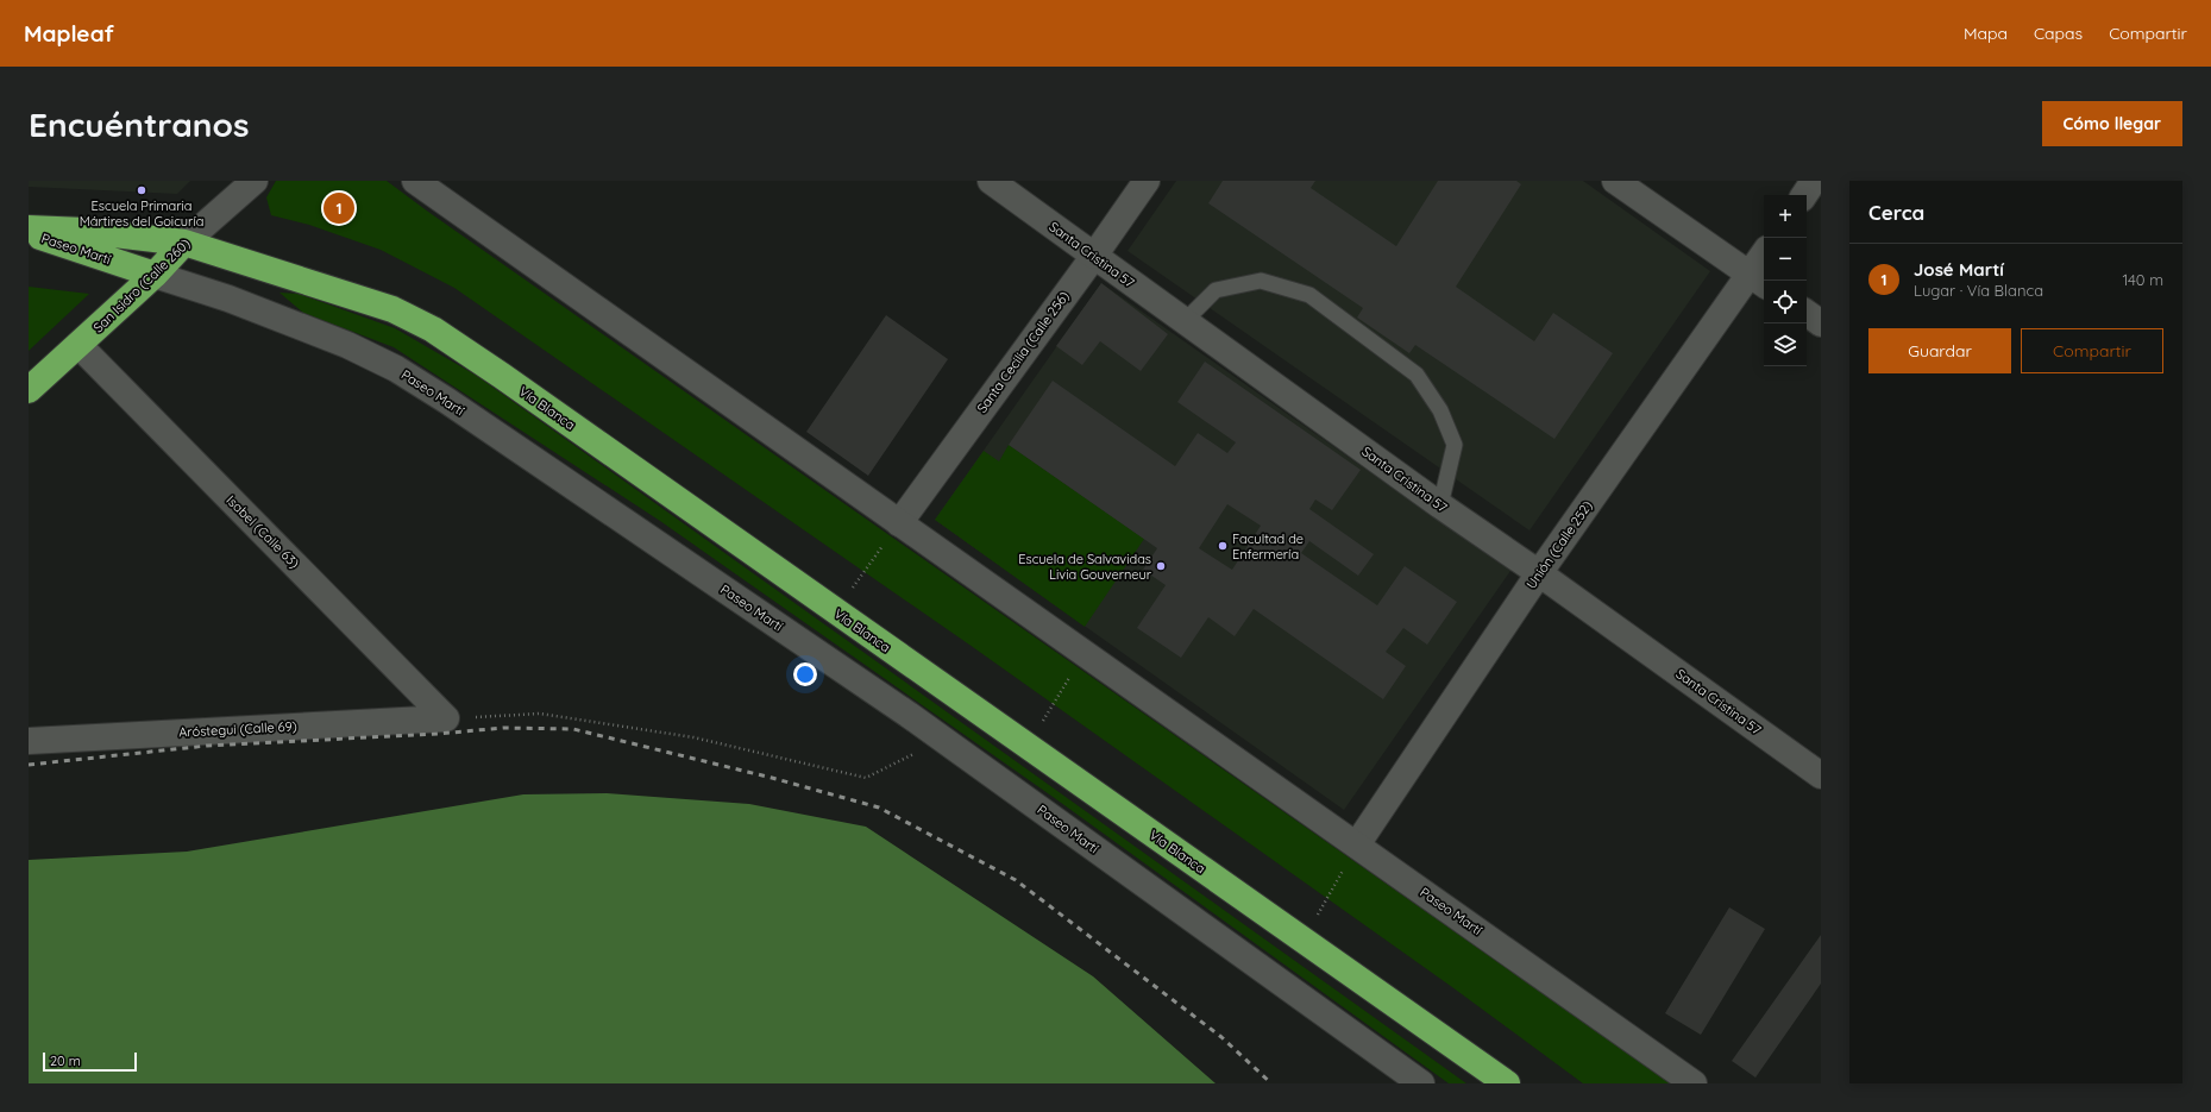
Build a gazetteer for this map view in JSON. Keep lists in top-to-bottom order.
{
  "streets": {
    "highway": ["Paseo Martí", "San Isidro (Calle 260)", "Vía Blanca"],
    "street": [
      "Santa Cristina 57",
      "Santa Cecilia (Calle 256)",
      "Isabel (Calle 63)",
      "Unión (Calle 252)",
      "Aróstegui (Calle 69)"
    ]
  },
  "crossings": [
    ["Paseo Martí", "San Isidro (Calle 260)"],
    ["Paseo Martí", "Santa Cecilia (Calle 256)"],
    ["Paseo Martí", "Unión (Calle 252)"],
    ["Santa Cristina 57", "Santa Cecilia (Calle 256)"],
    ["Santa Cristina 57", "Unión (Calle 252)"],
    ["San Isidro (Calle 260)", "Vía Blanca"],
    ["San Isidro (Calle 260)", "Isabel (Calle 63)"],
    ["Isabel (Calle 63)", "Aróstegui (Calle 69)"]
  ],
  "places": ["Escuela Primaria Mártires del Goicuría", "Facultad de Enfermería", "Escuela de Salvavidas Livia Gouverneur"],
  "scale_bar": "20 m",
  "page": {
    "header": "Mapleaf",
    "nav": ["Mapa", "Capas", "Compartir"],
    "buttons": [
      "Cómo llegar",
      ["Guardar", "Compartir"]
    ],
    "title": "Encuéntranos",
    "heading": "Cerca",
    "pins": "1",
    "map_buttons": ["+", "−"],
    "list": [
      {
        "mark": "1",
        "name": "José Martí",
        "note": "Lugar · Vía Blanca",
        "value": "140 m"
      }
    ],
    "scale": "20 m"
  }
}
